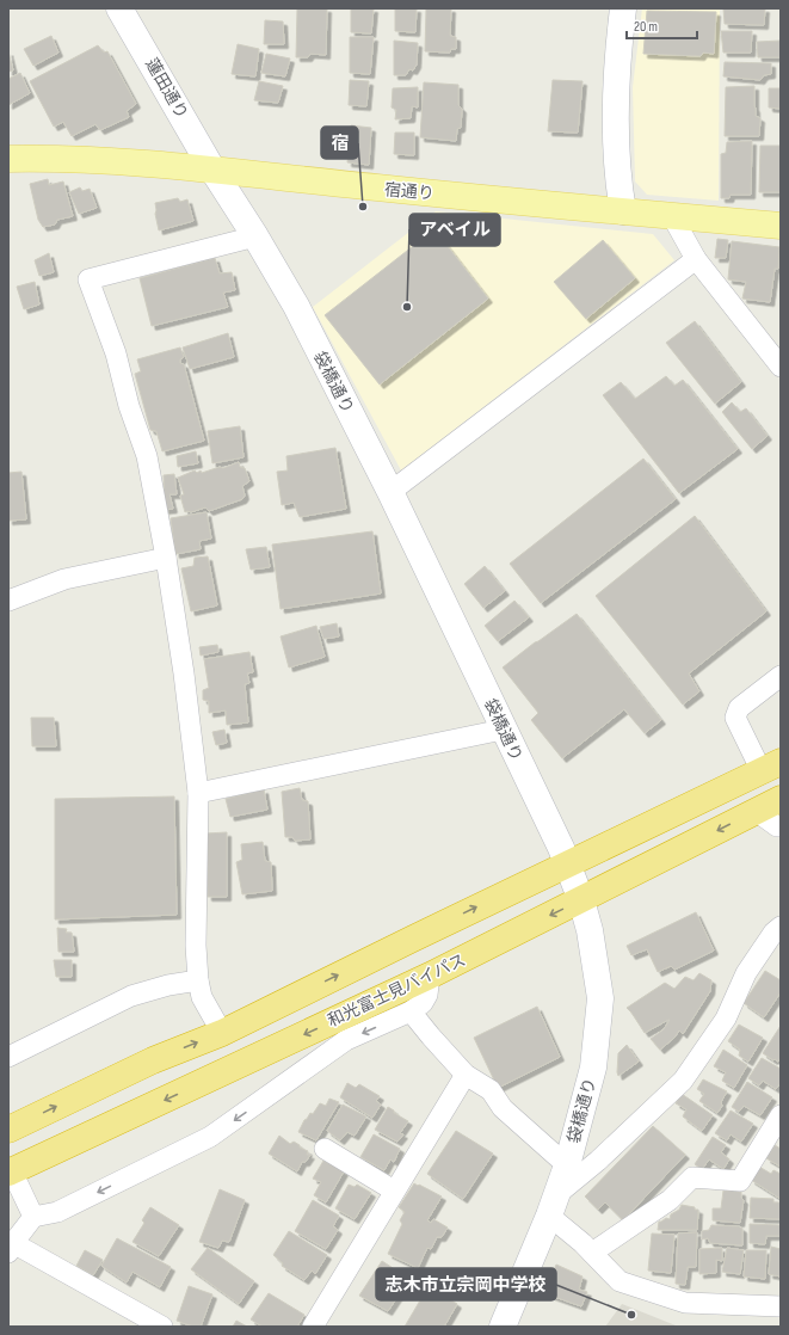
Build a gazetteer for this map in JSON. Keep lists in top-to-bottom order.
{
  "streets": {
    "highway": ["和光富士見バイパス"],
    "main road": ["宿通り"],
    "street": ["蓮田通り", "袋橋通り"]
  },
  "crossings": [
    ["蓮田通り", "宿通り"],
    ["蓮田通り", "袋橋通り"],
    ["宿通り", "袋橋通り"],
    ["袋橋通り", "和光富士見バイパス"]
  ],
  "places": ["宿", "アベイル", "志木市立宗岡中学校"],
  "scale_bar": "20 m"
}
